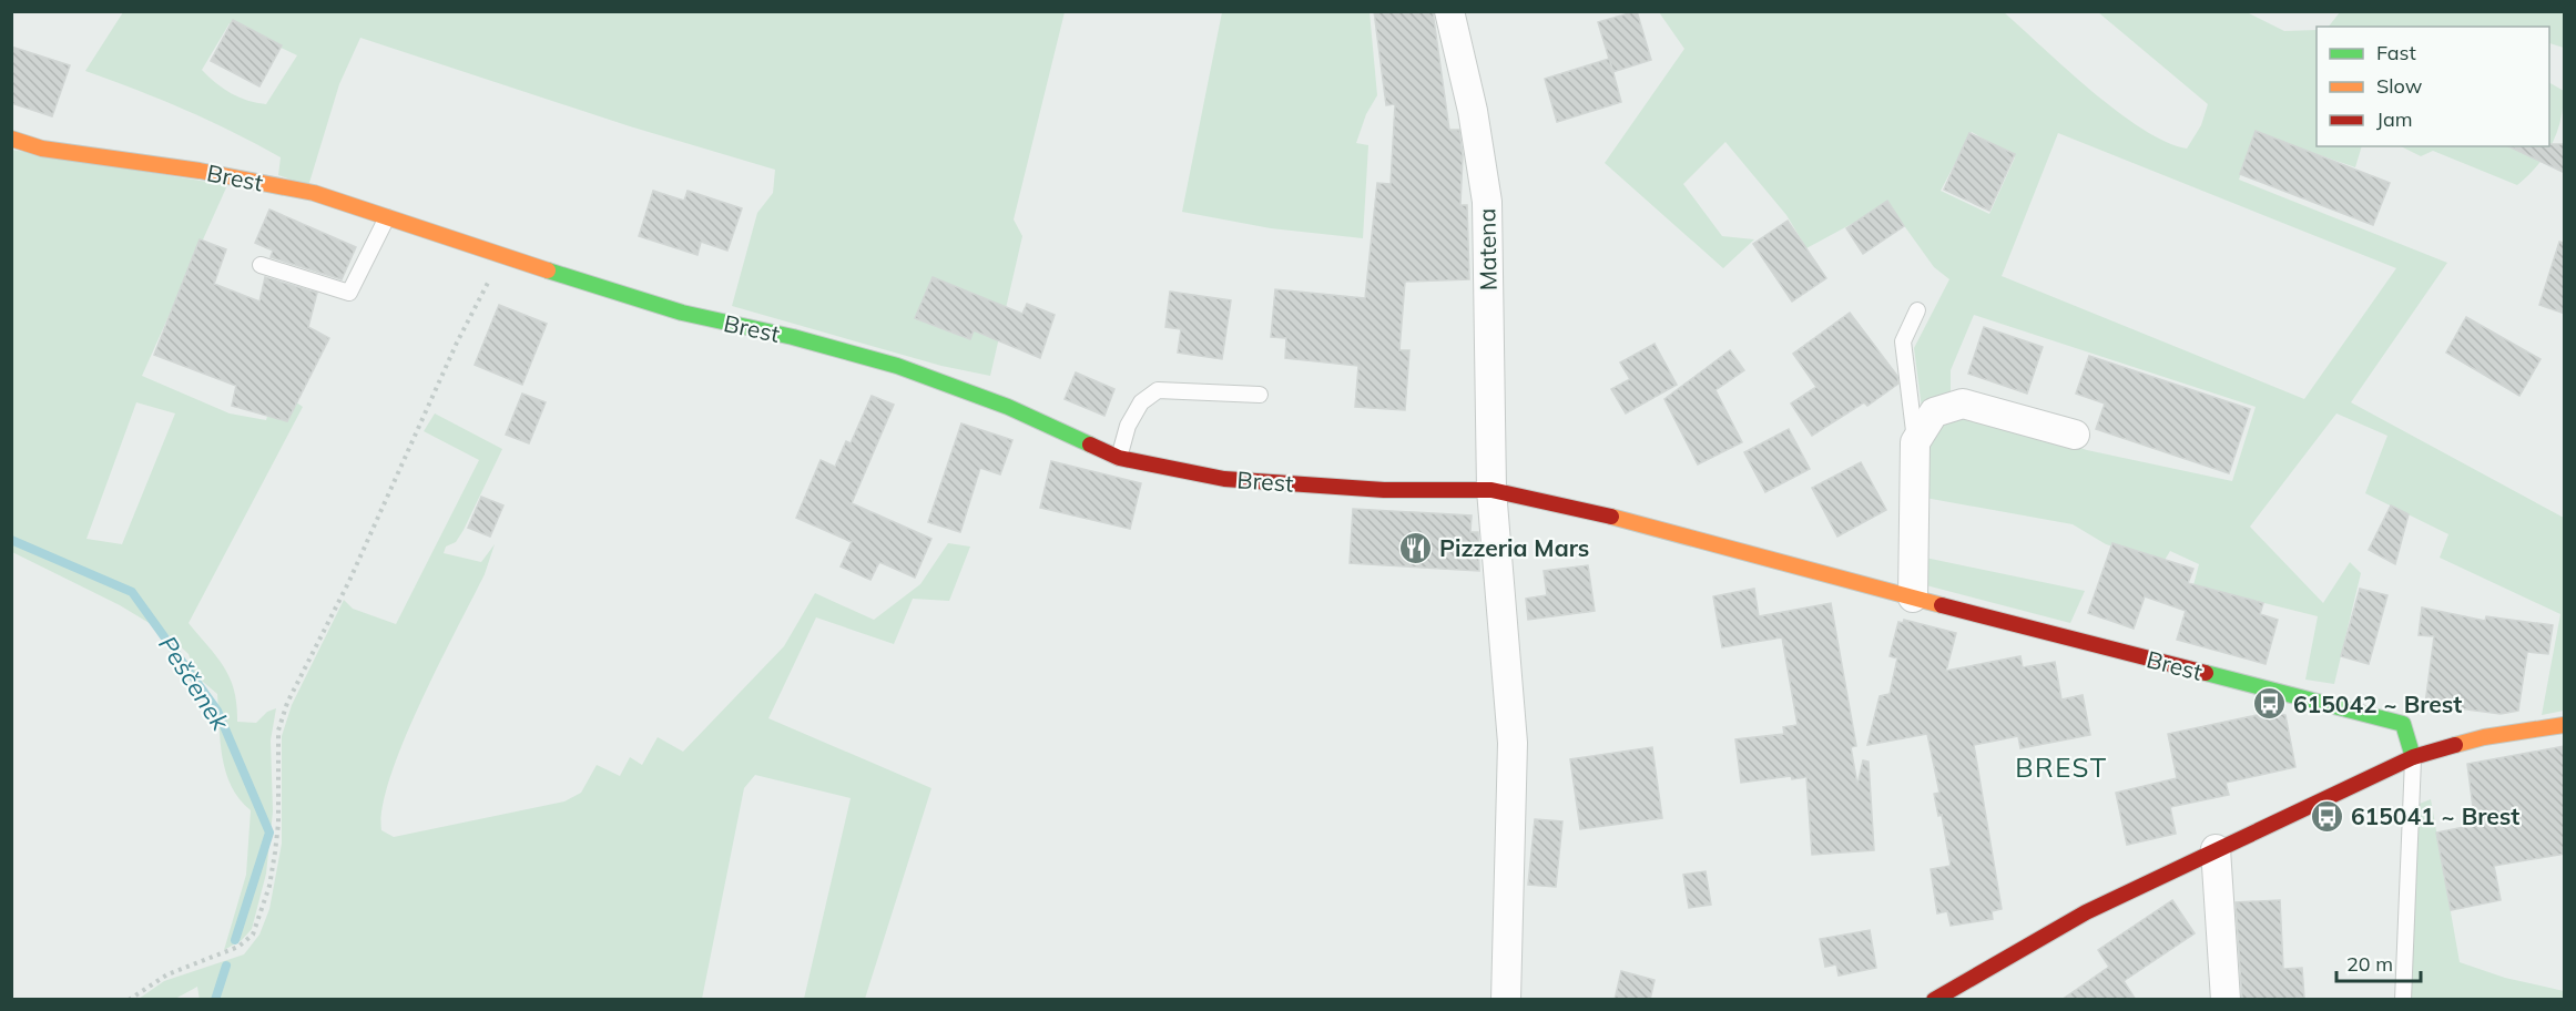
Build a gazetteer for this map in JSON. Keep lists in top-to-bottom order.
{
  "streets": {
    "street": ["Brest", "Matena"]
  },
  "crossings": [
    ["Brest", "Matena"]
  ],
  "districts": ["BREST"],
  "water": ["Peščenek"],
  "places": {
    "restaurant": ["Pizzeria Mars"],
    "bus stop": ["615042 ~ Brest", "615041 ~ Brest"]
  },
  "legend": ["Fast", "Slow", "Jam"],
  "scale_bar": "20 m"
}
